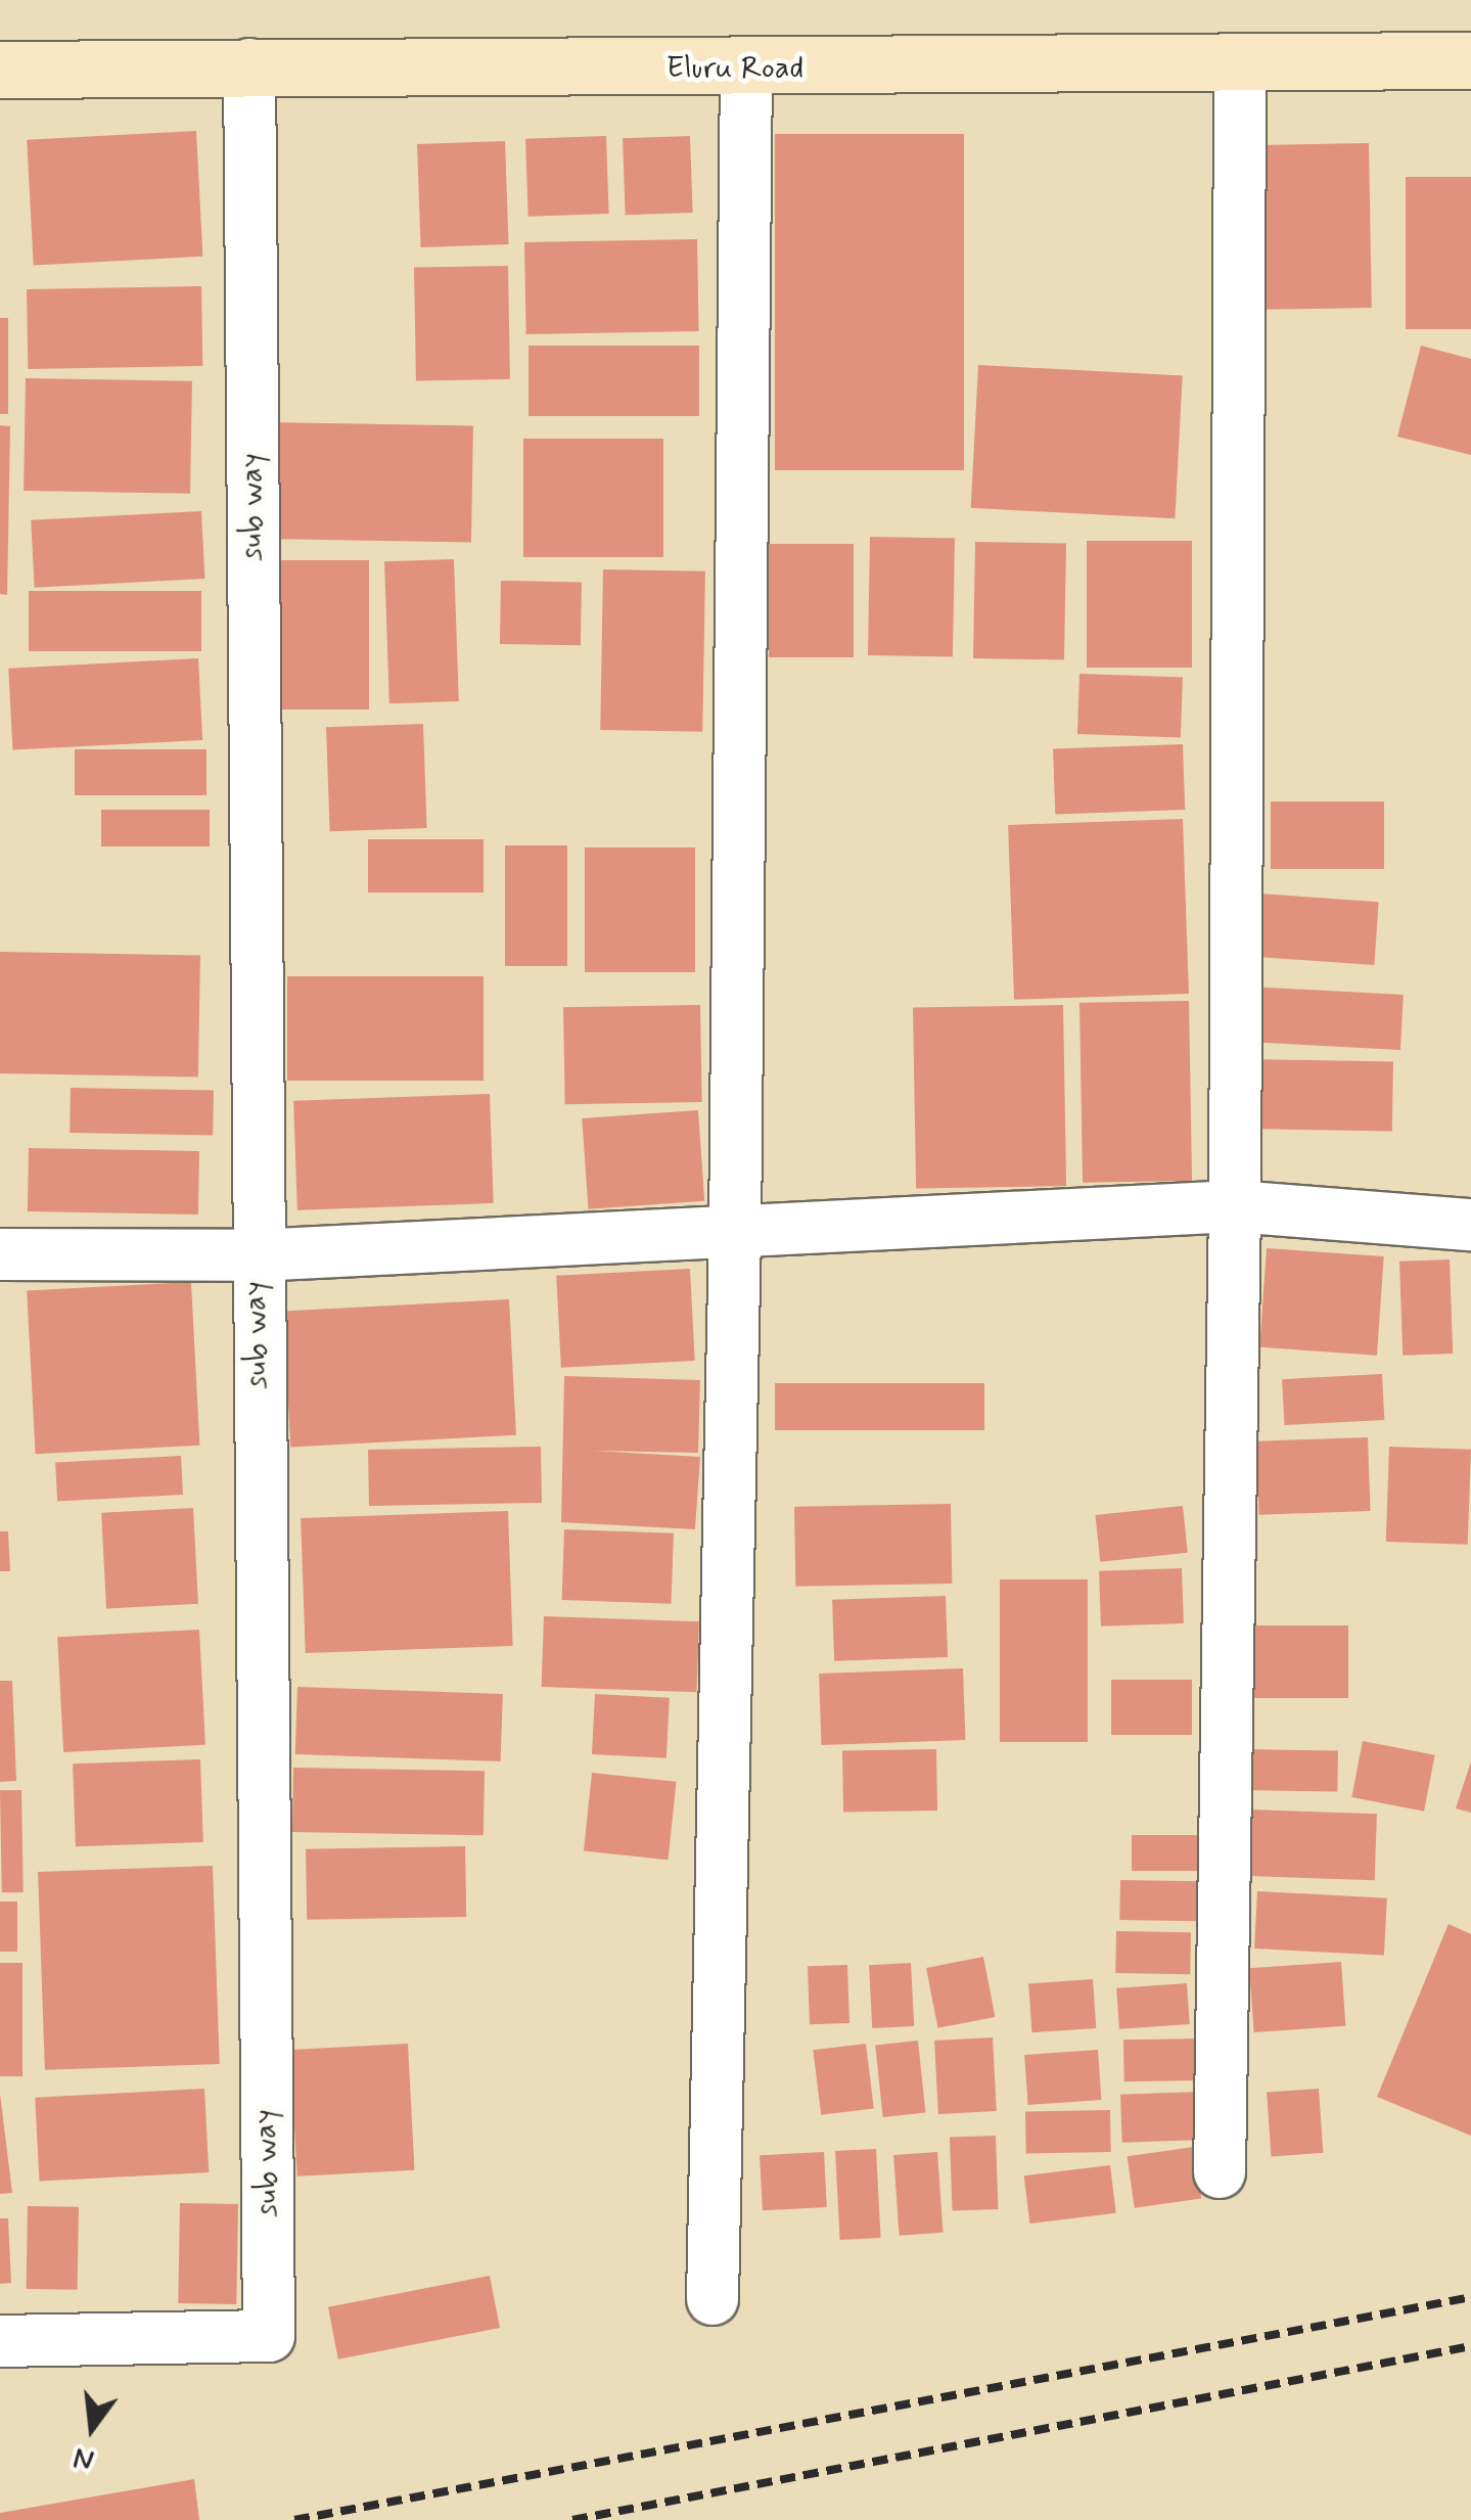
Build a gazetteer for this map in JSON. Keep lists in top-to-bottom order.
{
  "streets": {
    "main road": ["Eluru Road"],
    "street": ["sub way"]
  },
  "crossings": [
    ["Eluru Road", "sub way"]
  ],
  "north": "bottom"
}
